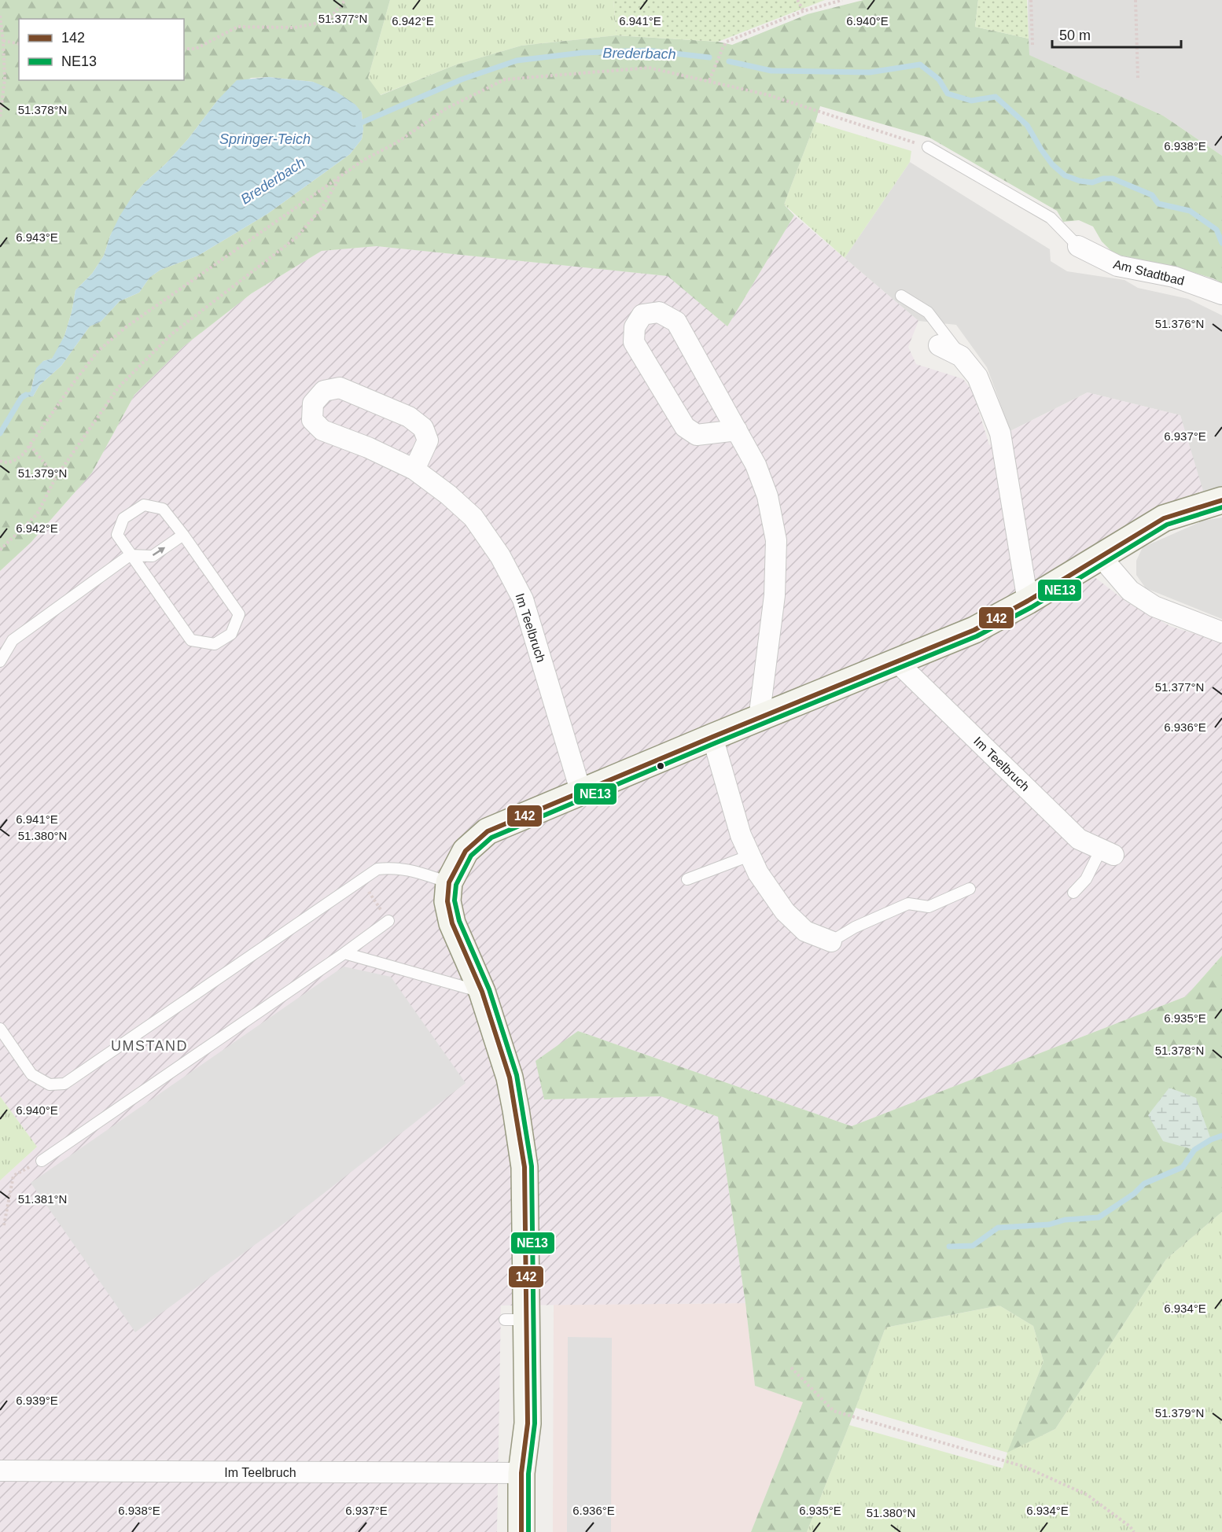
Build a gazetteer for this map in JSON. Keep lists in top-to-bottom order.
{
  "streets": {
    "street": ["Am Stadtbad", "Im Teelbruch"]
  },
  "districts": ["UMSTAND"],
  "water": ["Brederbach", "Springer-Teich"],
  "lines": ["transit line 142", "transit line NE13"],
  "legend": ["142", "NE13"],
  "scale_bar": "50 m",
  "coordinates": [
    "51.377°N",
    "6.942°E",
    "6.941°E",
    "6.940°E",
    "51.378°N",
    "6.938°E",
    "6.943°E",
    "51.376°N",
    "6.937°E",
    "51.379°N",
    "6.936°E",
    "51.380°N",
    "6.935°E",
    "51.381°N",
    "6.934°E",
    "6.939°E"
  ]
}
